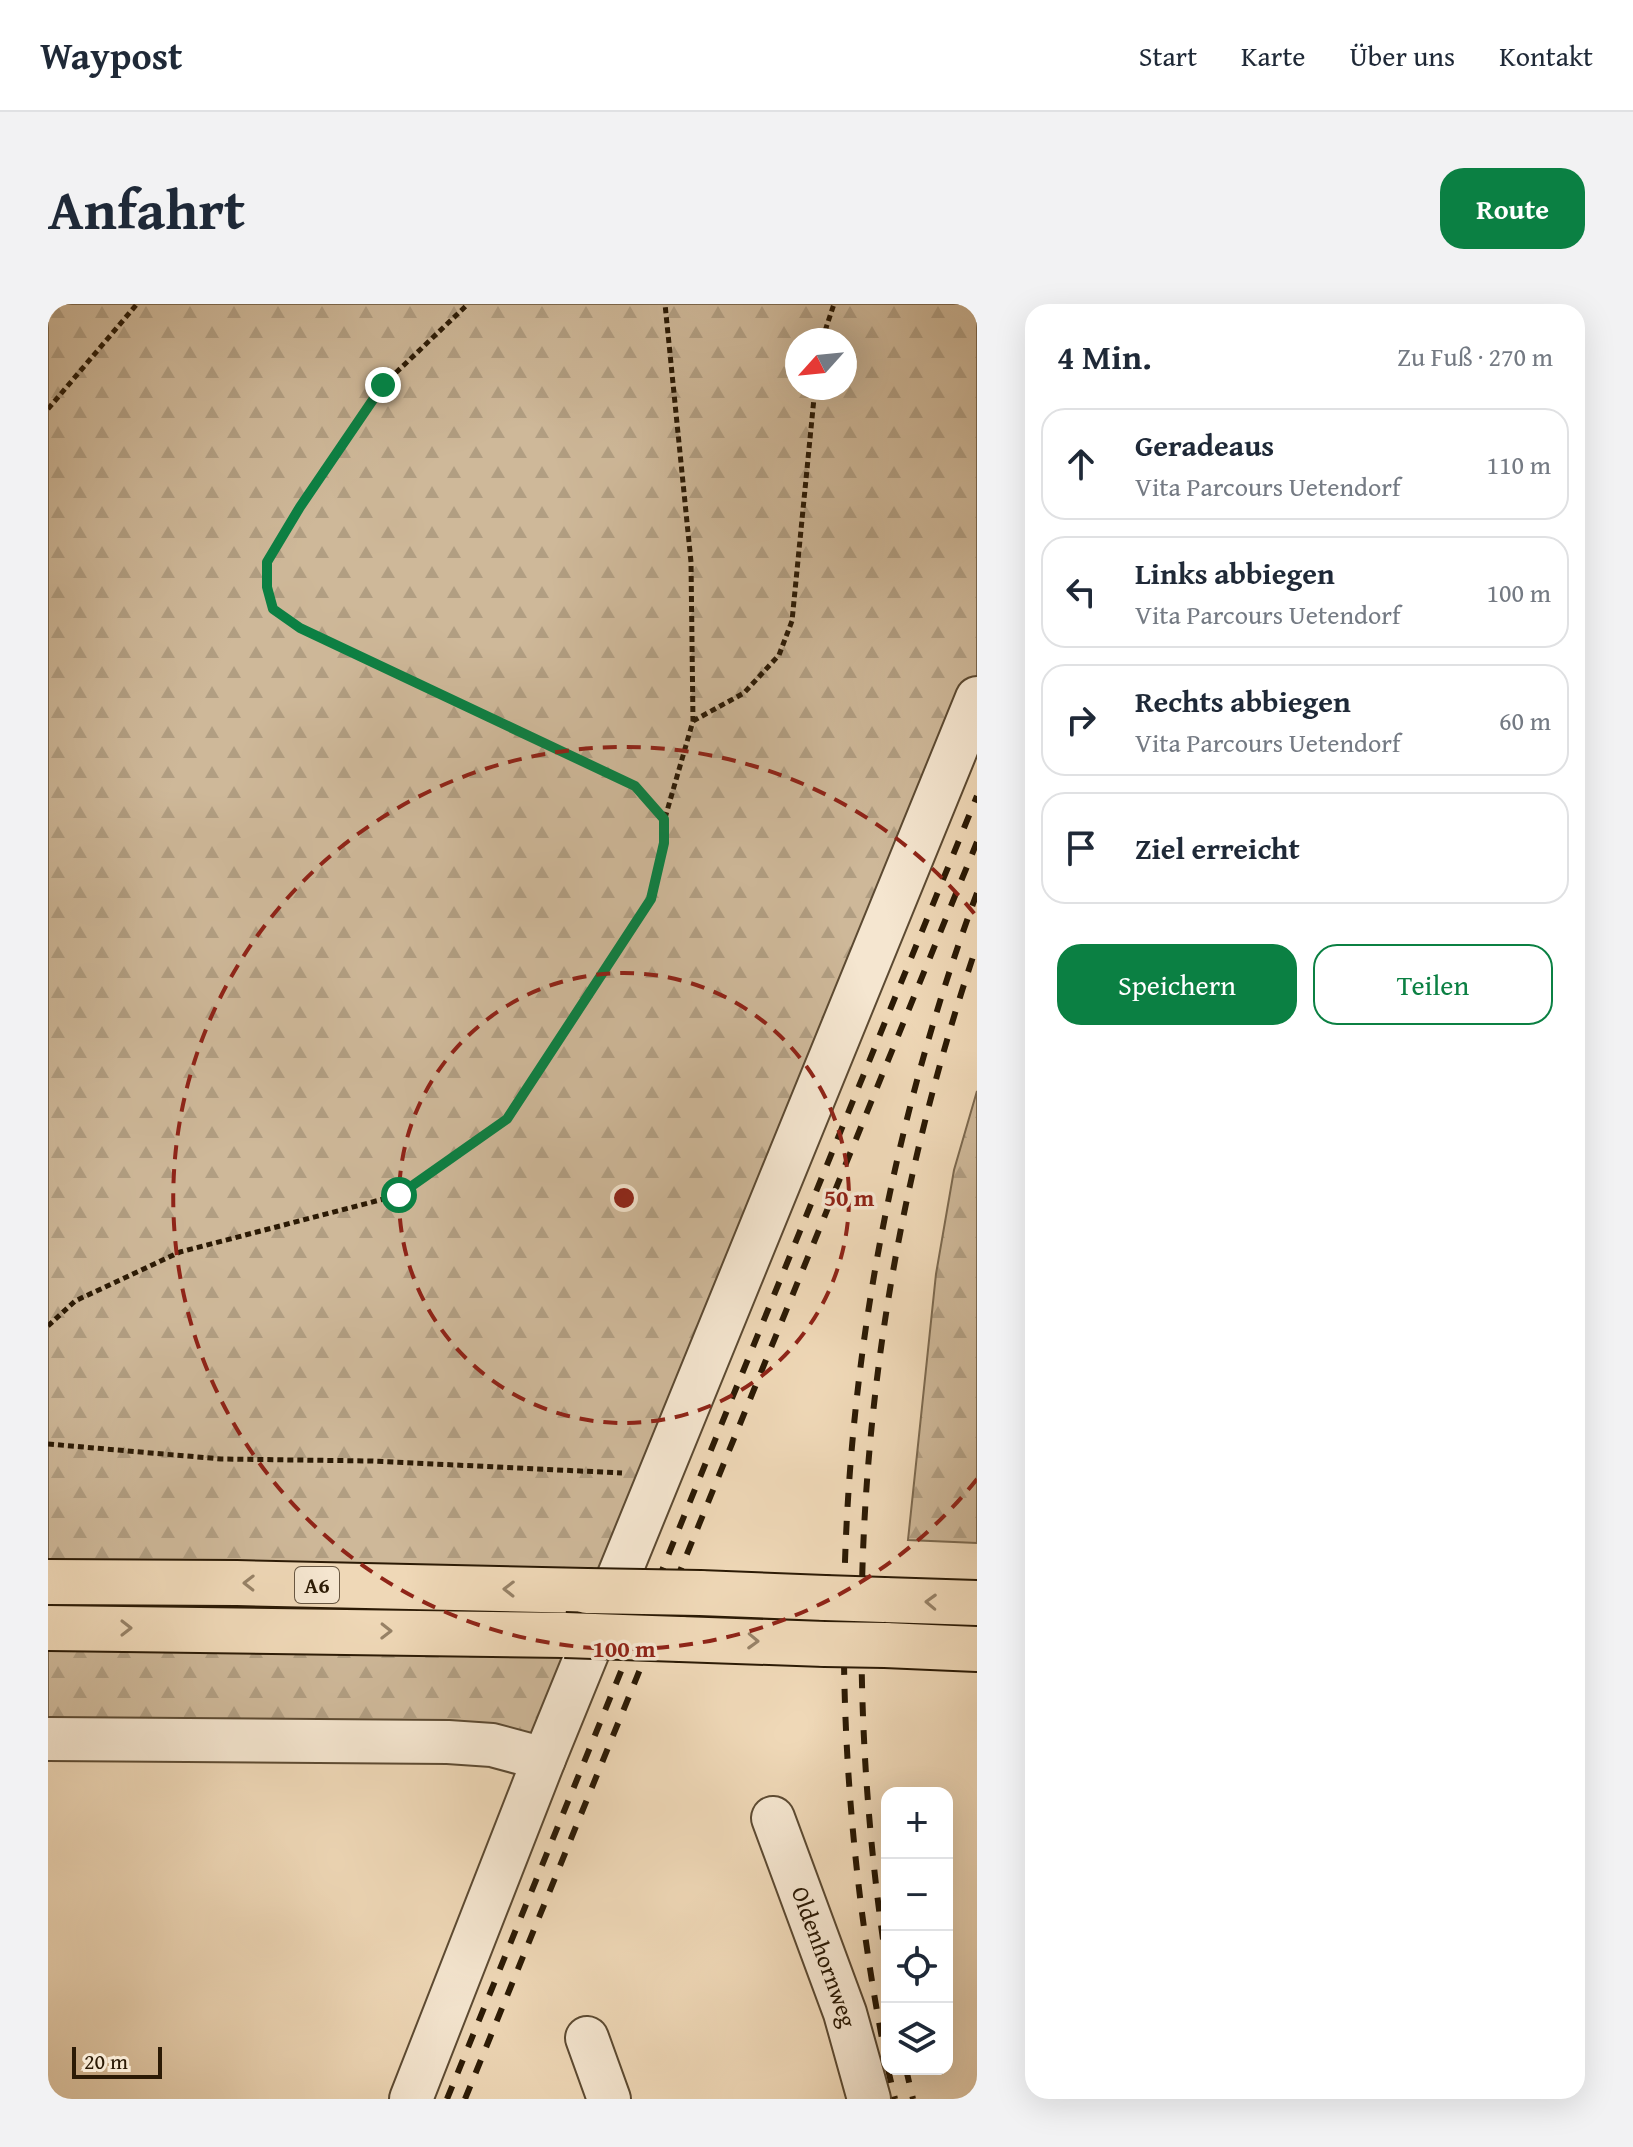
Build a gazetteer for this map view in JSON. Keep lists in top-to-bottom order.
{
  "streets": {
    "highway": ["A6"],
    "street": ["Oldenhornweg"]
  },
  "scale_bar": "20 m",
  "north": "bottom left",
  "page": {
    "header": "Waypost",
    "nav": [
      "Start",
      "Karte",
      "Über uns",
      "Kontakt"
    ],
    "title": "Anfahrt",
    "buttons": [
      "Route",
      ["Speichern", "Teilen"]
    ],
    "heading": ["4 Min.", "Zu Fuß · 270 m"],
    "list": [
      ["Geradeaus", "Vita Parcours Uetendorf", "110 m"],
      ["Links abbiegen", "Vita Parcours Uetendorf", "100 m"],
      ["Rechts abbiegen", "Vita Parcours Uetendorf", "60 m"],
      "Ziel erreicht"
    ],
    "map_buttons": ["+", "−"],
    "scale": "20 m"
  },
  "rings": ["50 m", "100 m"]
}
